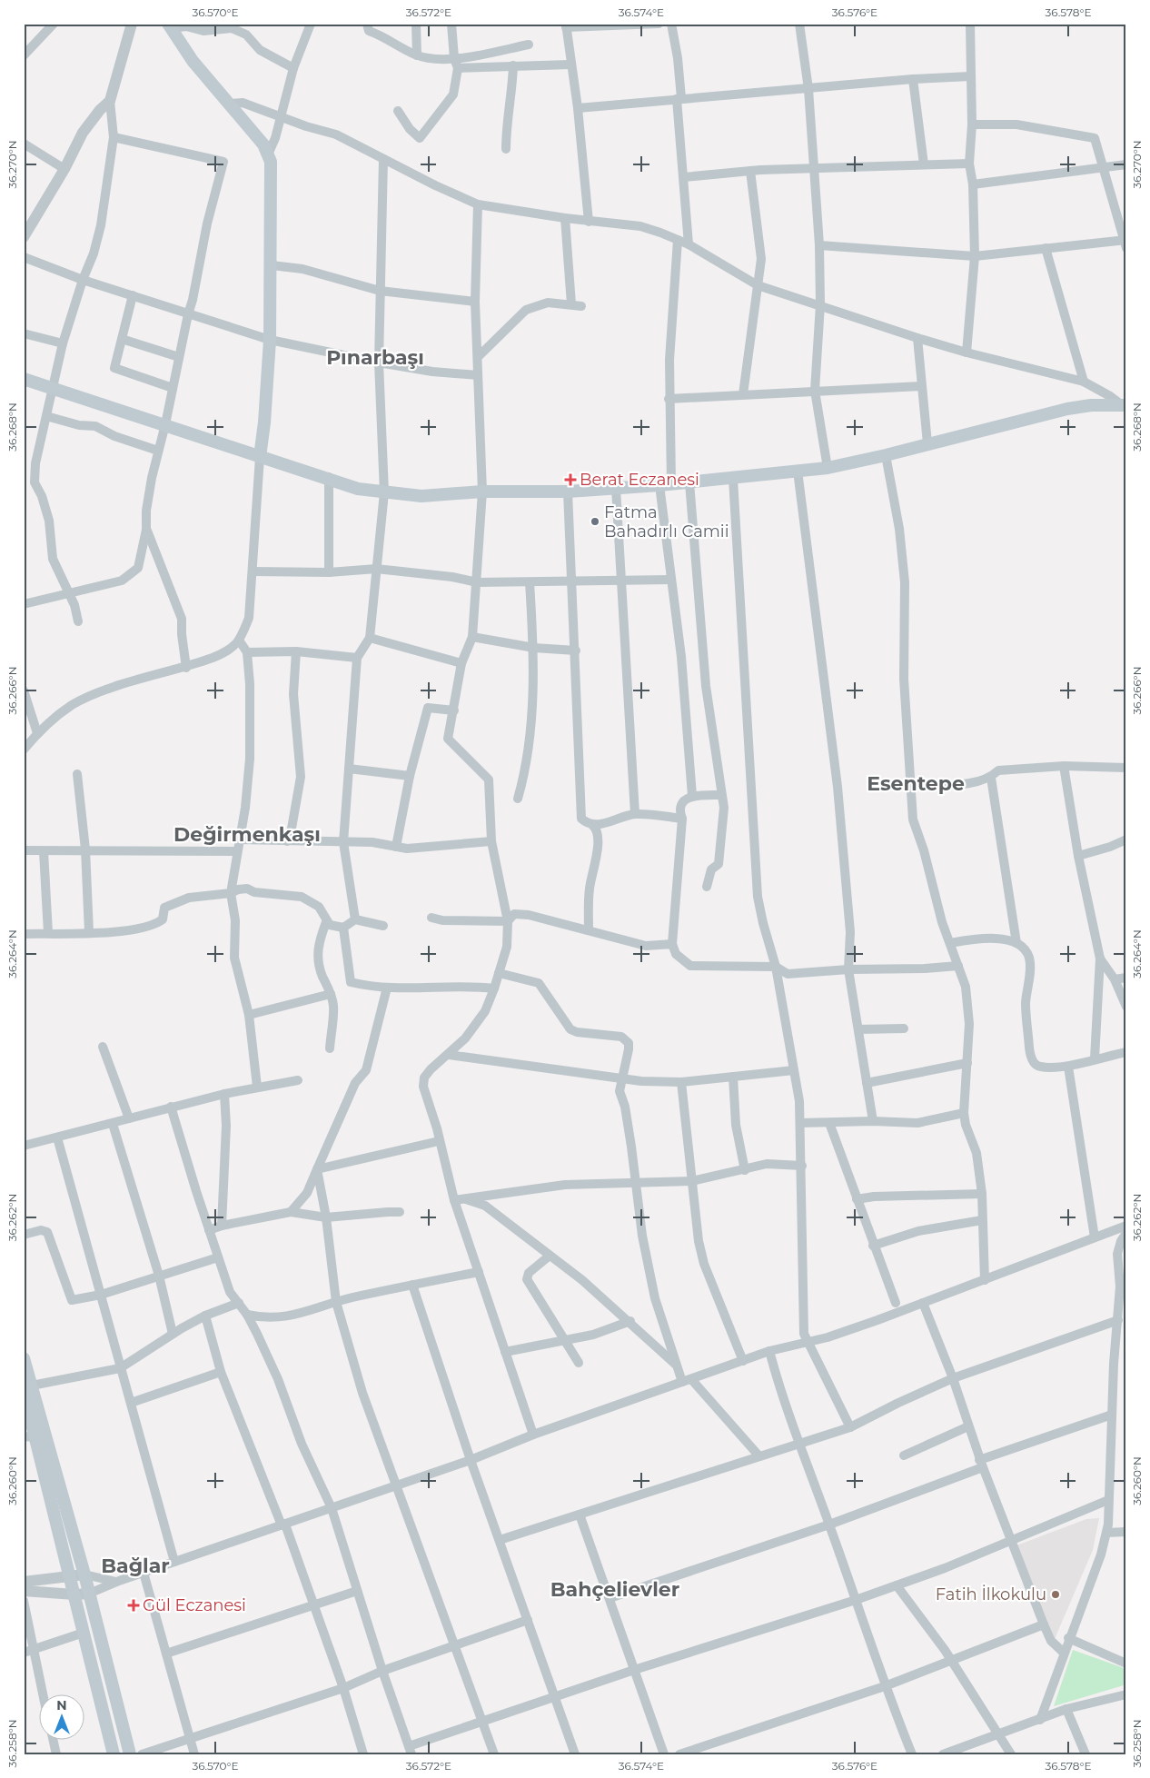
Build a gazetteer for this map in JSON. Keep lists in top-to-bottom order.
{
  "districts": [
    "Pınarbaşı",
    "Esentepe",
    "Değirmenkaşı",
    "Bağlar",
    "Bahçelievler"
  ],
  "places": {
    "health": ["Berat Eczanesi", "Gül Eczanesi"],
    "other": ["Fatma Bahadırlı Camii", "Fatih İlkokulu"]
  },
  "north": "top",
  "coordinates": [
    "36.570°E",
    "36.572°E",
    "36.574°E",
    "36.576°E",
    "36.578°E",
    "36.270°N",
    "36.268°N",
    "36.266°N",
    "36.264°N",
    "36.262°N",
    "36.260°N",
    "36.258°N"
  ]
}
